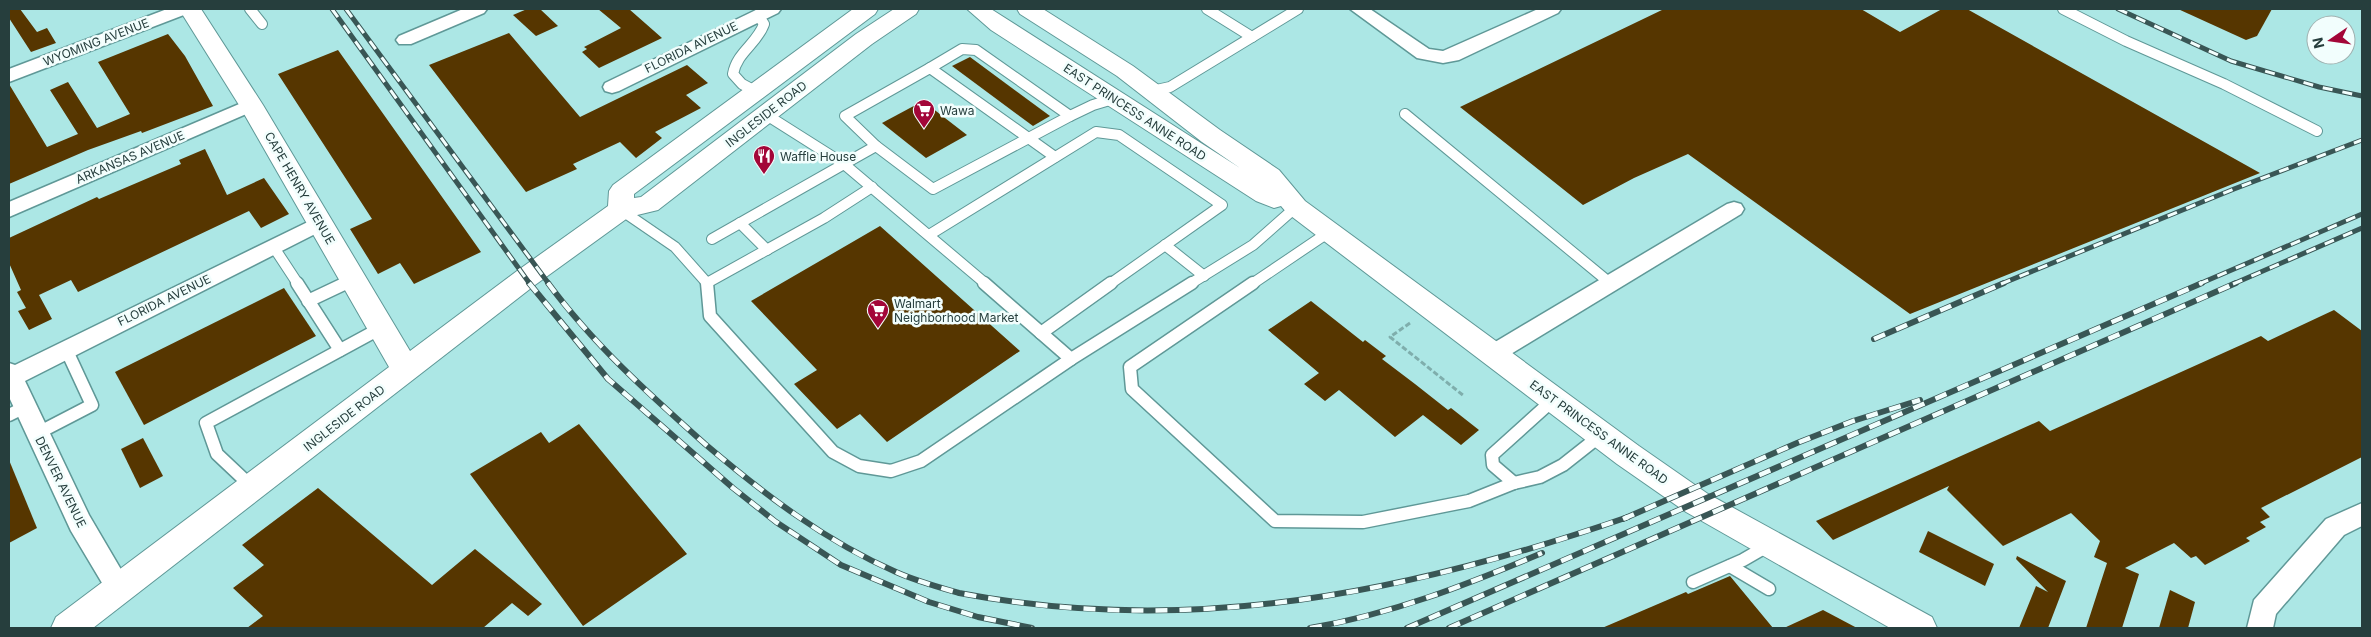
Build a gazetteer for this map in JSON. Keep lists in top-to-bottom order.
{
  "streets": {
    "street": [
      "WYOMING AVENUE",
      "FLORIDA AVENUE",
      "EAST PRINCESS ANNE ROAD",
      "INGLESIDE ROAD",
      "ARKANSAS AVENUE",
      "CAPE HENRY AVENUE",
      "DENVER AVENUE"
    ]
  },
  "crossings": [
    ["FLORIDA AVENUE", "CAPE HENRY AVENUE"],
    ["FLORIDA AVENUE", "DENVER AVENUE"],
    ["INGLESIDE ROAD", "CAPE HENRY AVENUE"],
    ["INGLESIDE ROAD", "DENVER AVENUE"],
    ["ARKANSAS AVENUE", "CAPE HENRY AVENUE"]
  ],
  "places": {
    "supermarket": ["Wawa", "Walmart Neighborhood Market"],
    "restaurant": ["Waffle House"]
  },
  "north": "left"
}
